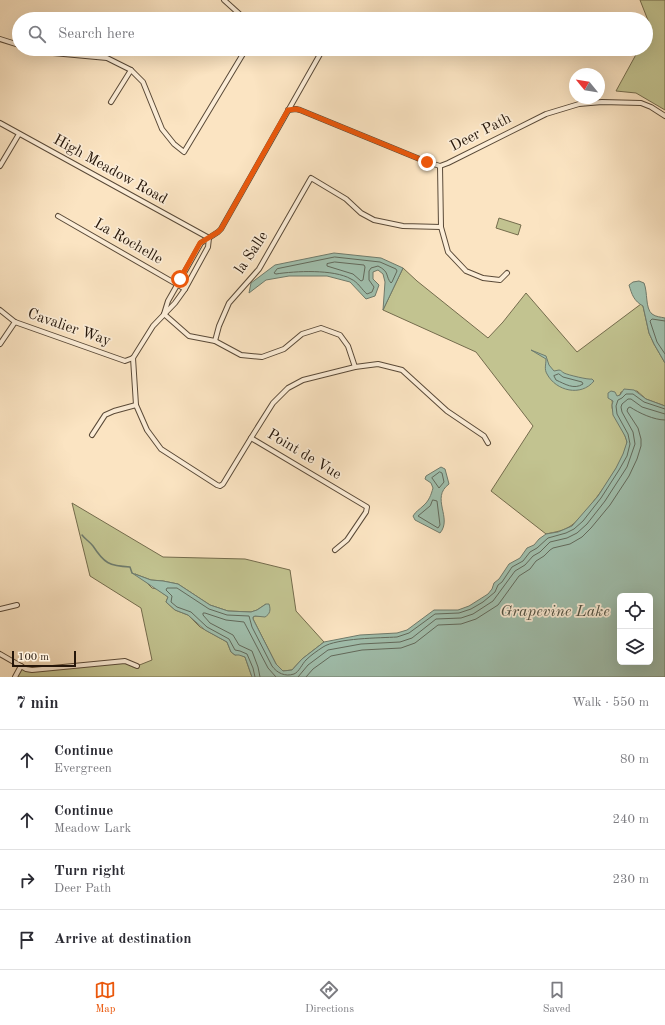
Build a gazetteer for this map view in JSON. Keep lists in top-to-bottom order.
{
  "streets": {
    "street": [
      "Deer Path",
      "High Meadow Road",
      "La Rochelle",
      "la Salle",
      "Cavalier Way",
      "Point de Vue"
    ]
  },
  "crossings": [
    ["Cavalier Way", "Point de Vue"]
  ],
  "water": ["Grapevine Lake"],
  "scale_bar": "100 m",
  "north": "top left",
  "page": {
    "search": "Search here",
    "scale": "100 m",
    "heading": ["7 min", "Walk · 550 m"],
    "list": [
      ["Continue", "Evergreen", "80 m"],
      ["Continue", "Meadow Lark", "240 m"],
      ["Turn right", "Deer Path", "230 m"],
      "Arrive at destination"
    ],
    "nav": ["Map", "Directions", "Saved"]
  }
}
